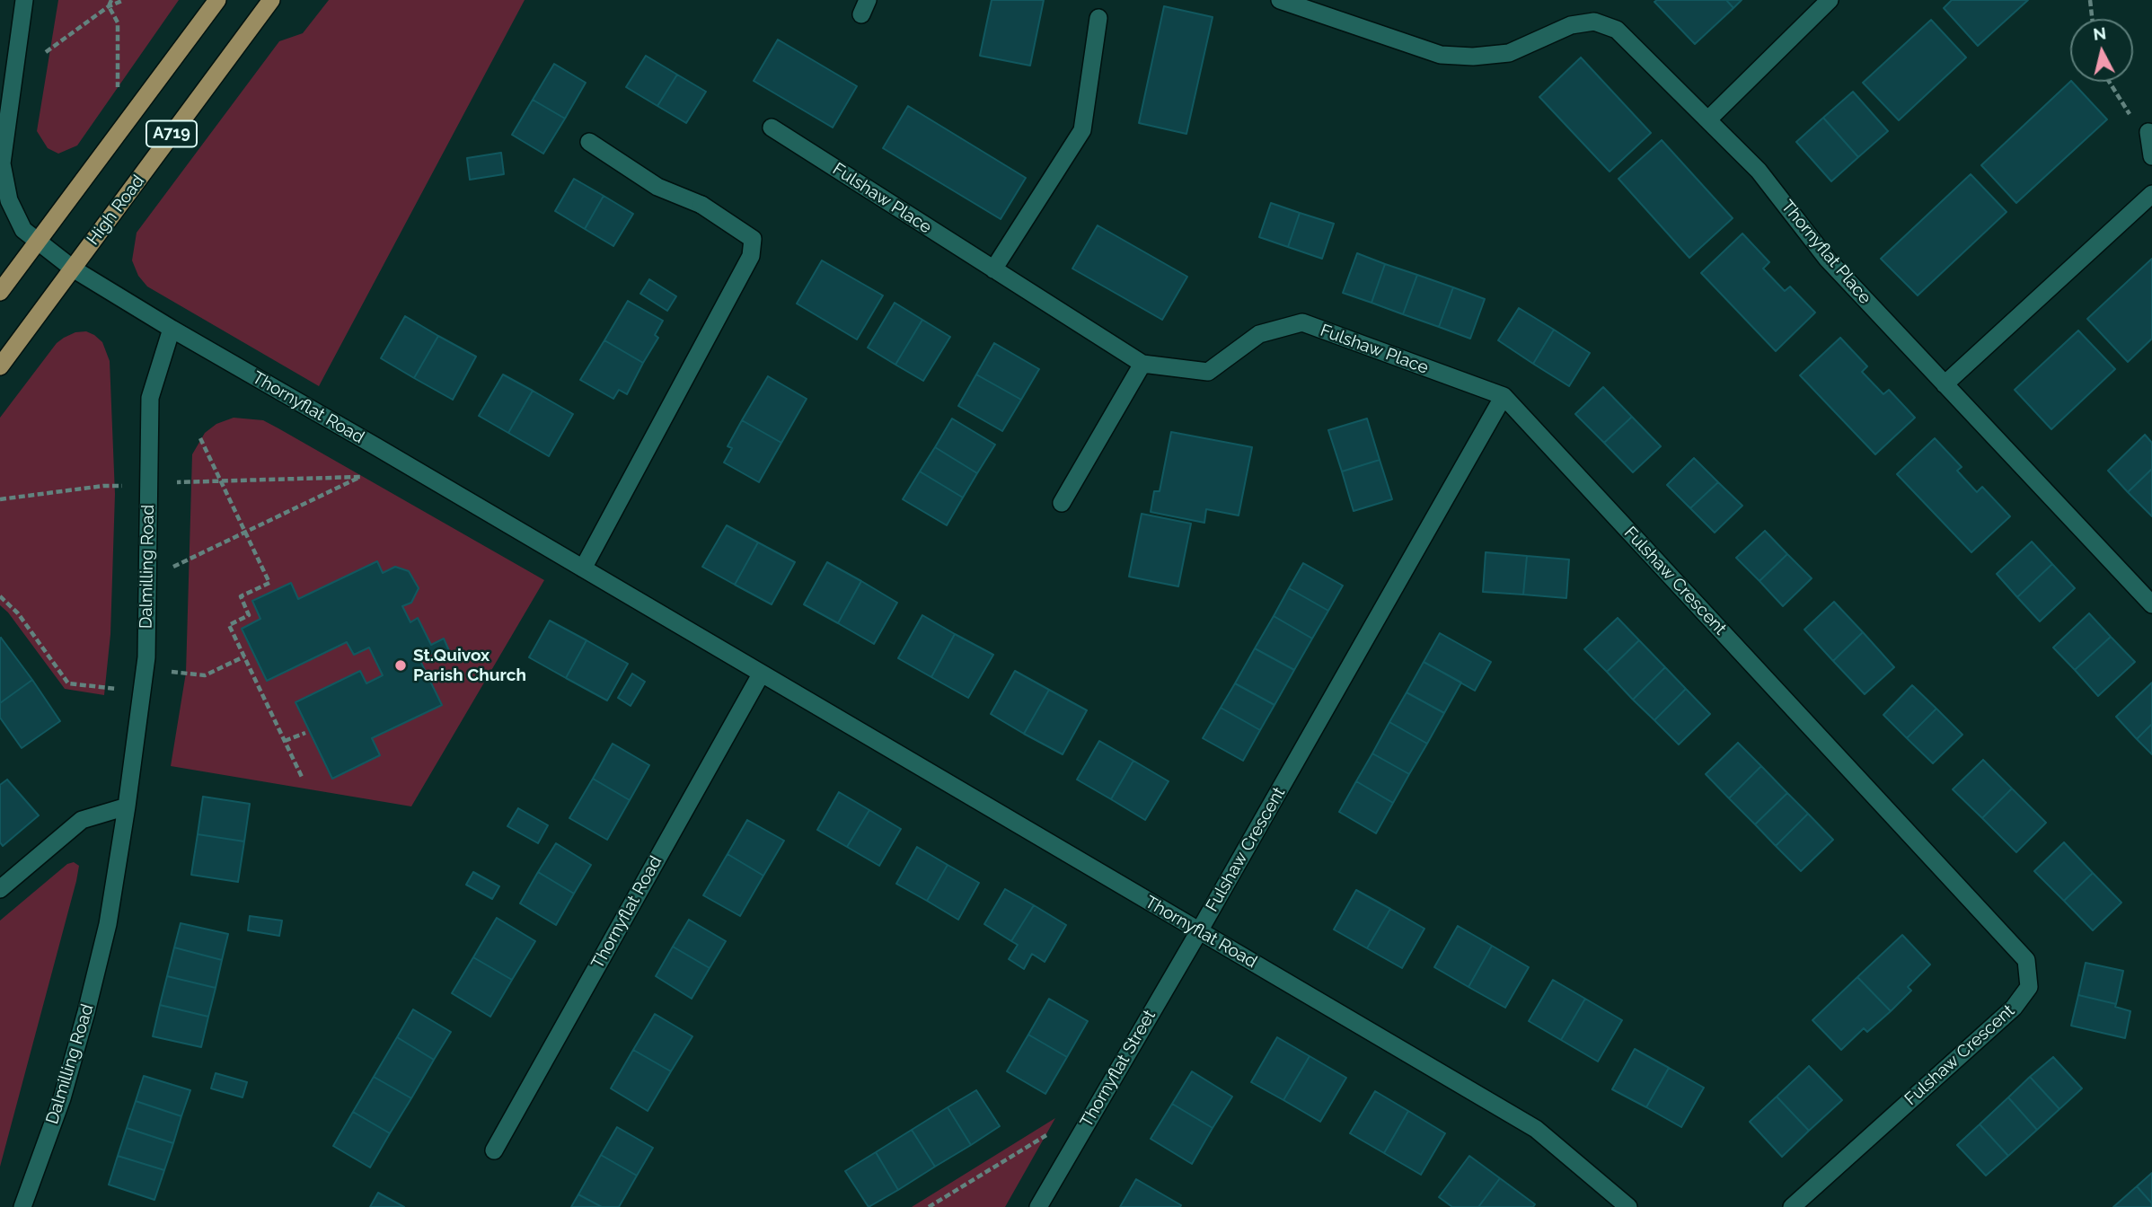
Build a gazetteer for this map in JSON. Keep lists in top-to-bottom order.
{
  "streets": {
    "main road": ["A719", "High Road"],
    "street": [
      "Fulshaw Place",
      "Thornyflat Place",
      "Thornyflat Road",
      "Dalmilling Road",
      "Fulshaw Crescent",
      "Thornyflat Street"
    ]
  },
  "crossings": [
    ["A719", "High Road"],
    ["A719", "Thornyflat Road"],
    ["Fulshaw Place", "Fulshaw Crescent"],
    ["High Road", "Thornyflat Road"],
    ["Thornyflat Road", "Dalmilling Road"],
    ["Thornyflat Road", "Fulshaw Crescent"],
    ["Thornyflat Road", "Thornyflat Street"],
    ["Fulshaw Crescent", "Thornyflat Street"]
  ],
  "places": ["St.Quivox Parish Church"],
  "north": "top"
}
